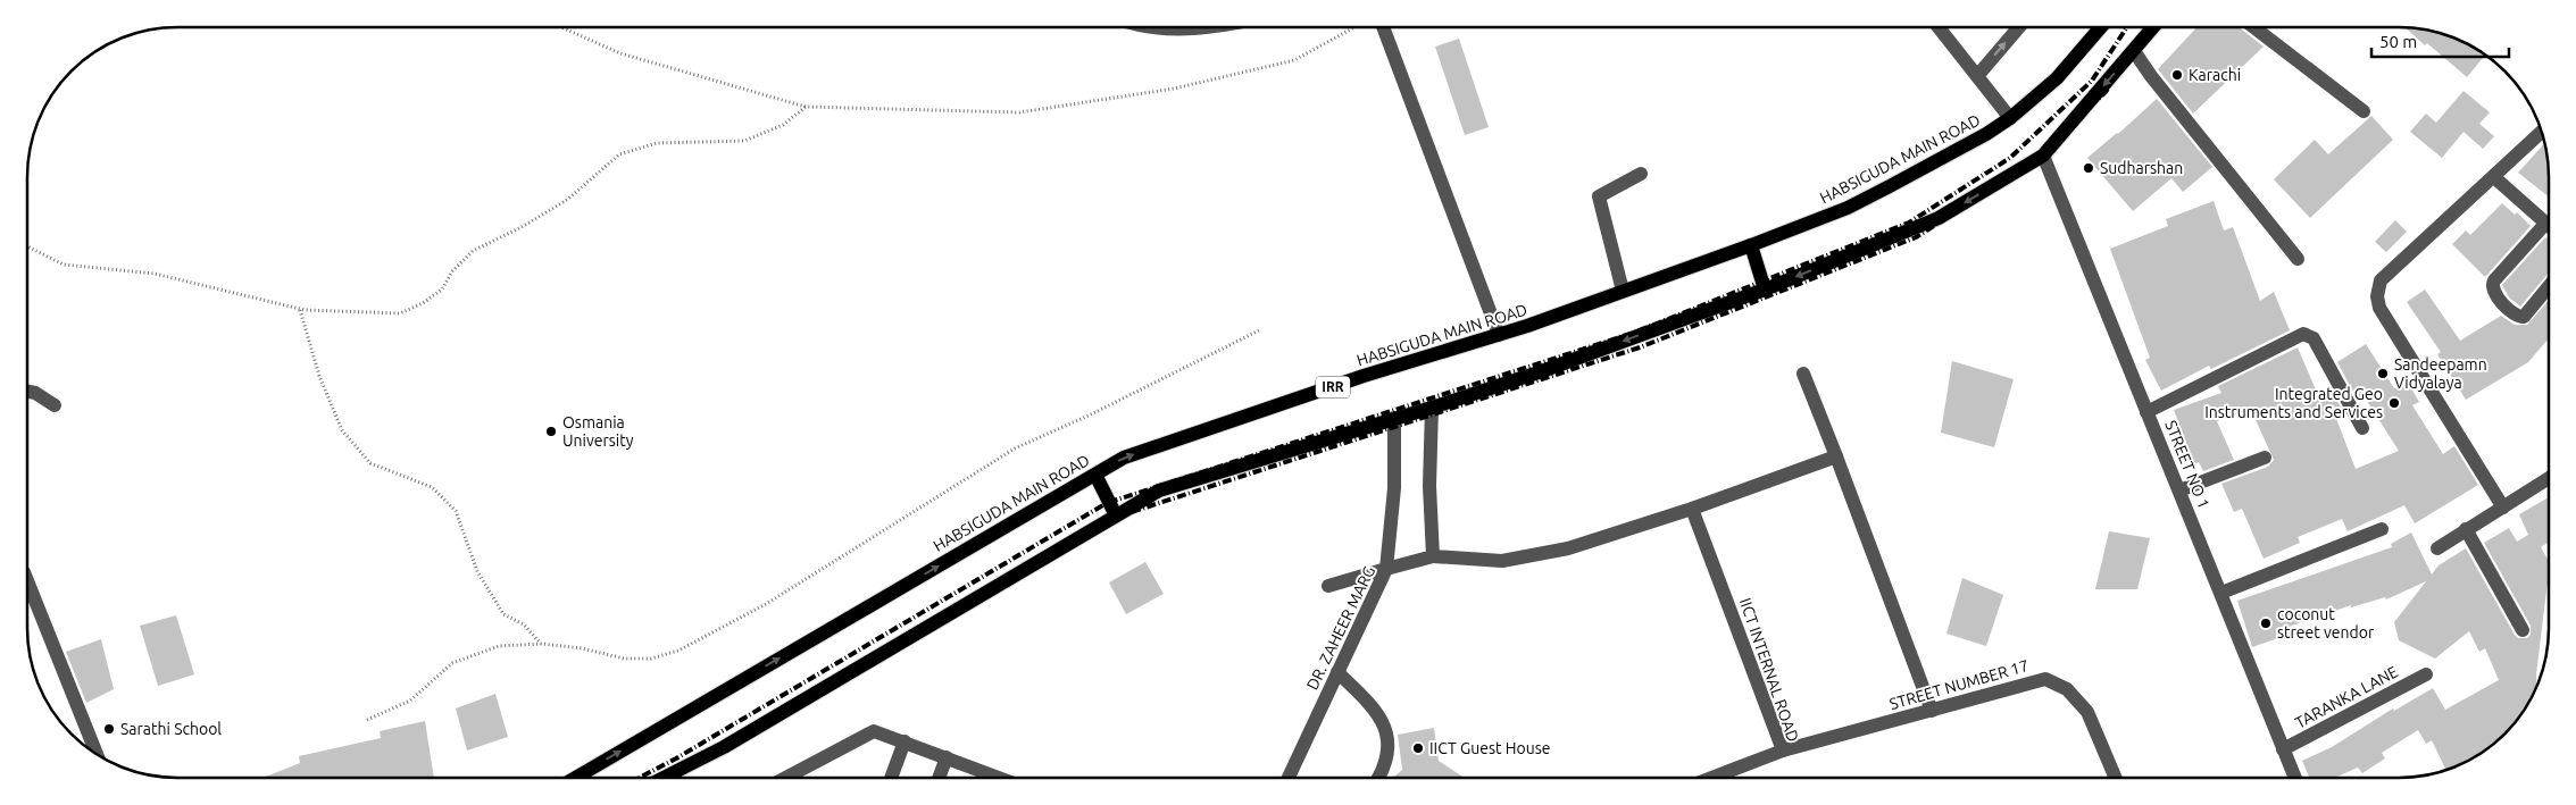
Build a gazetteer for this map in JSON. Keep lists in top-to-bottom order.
{
  "streets": {
    "main road": ["HABSIGUDA MAIN ROAD", "IRR"],
    "street": [
      "STREET NO 1",
      "DR. ZAHEER MARG",
      "IICT INTERNAL ROAD",
      "STREET NUMBER 17",
      "TARANKA LANE"
    ]
  },
  "crossings": [
    ["STREET NO 1", "TARANKA LANE"],
    ["IICT INTERNAL ROAD", "STREET NUMBER 17"]
  ],
  "places": [
    "Karachi",
    "Sudharshan",
    "Sandeepamn Vidyalaya",
    "Integrated Geo Instruments and Services",
    "Osmania University",
    "coconut street vendor",
    "Sarathi School",
    "IICT Guest House"
  ],
  "scale_bar": "50 m"
}
